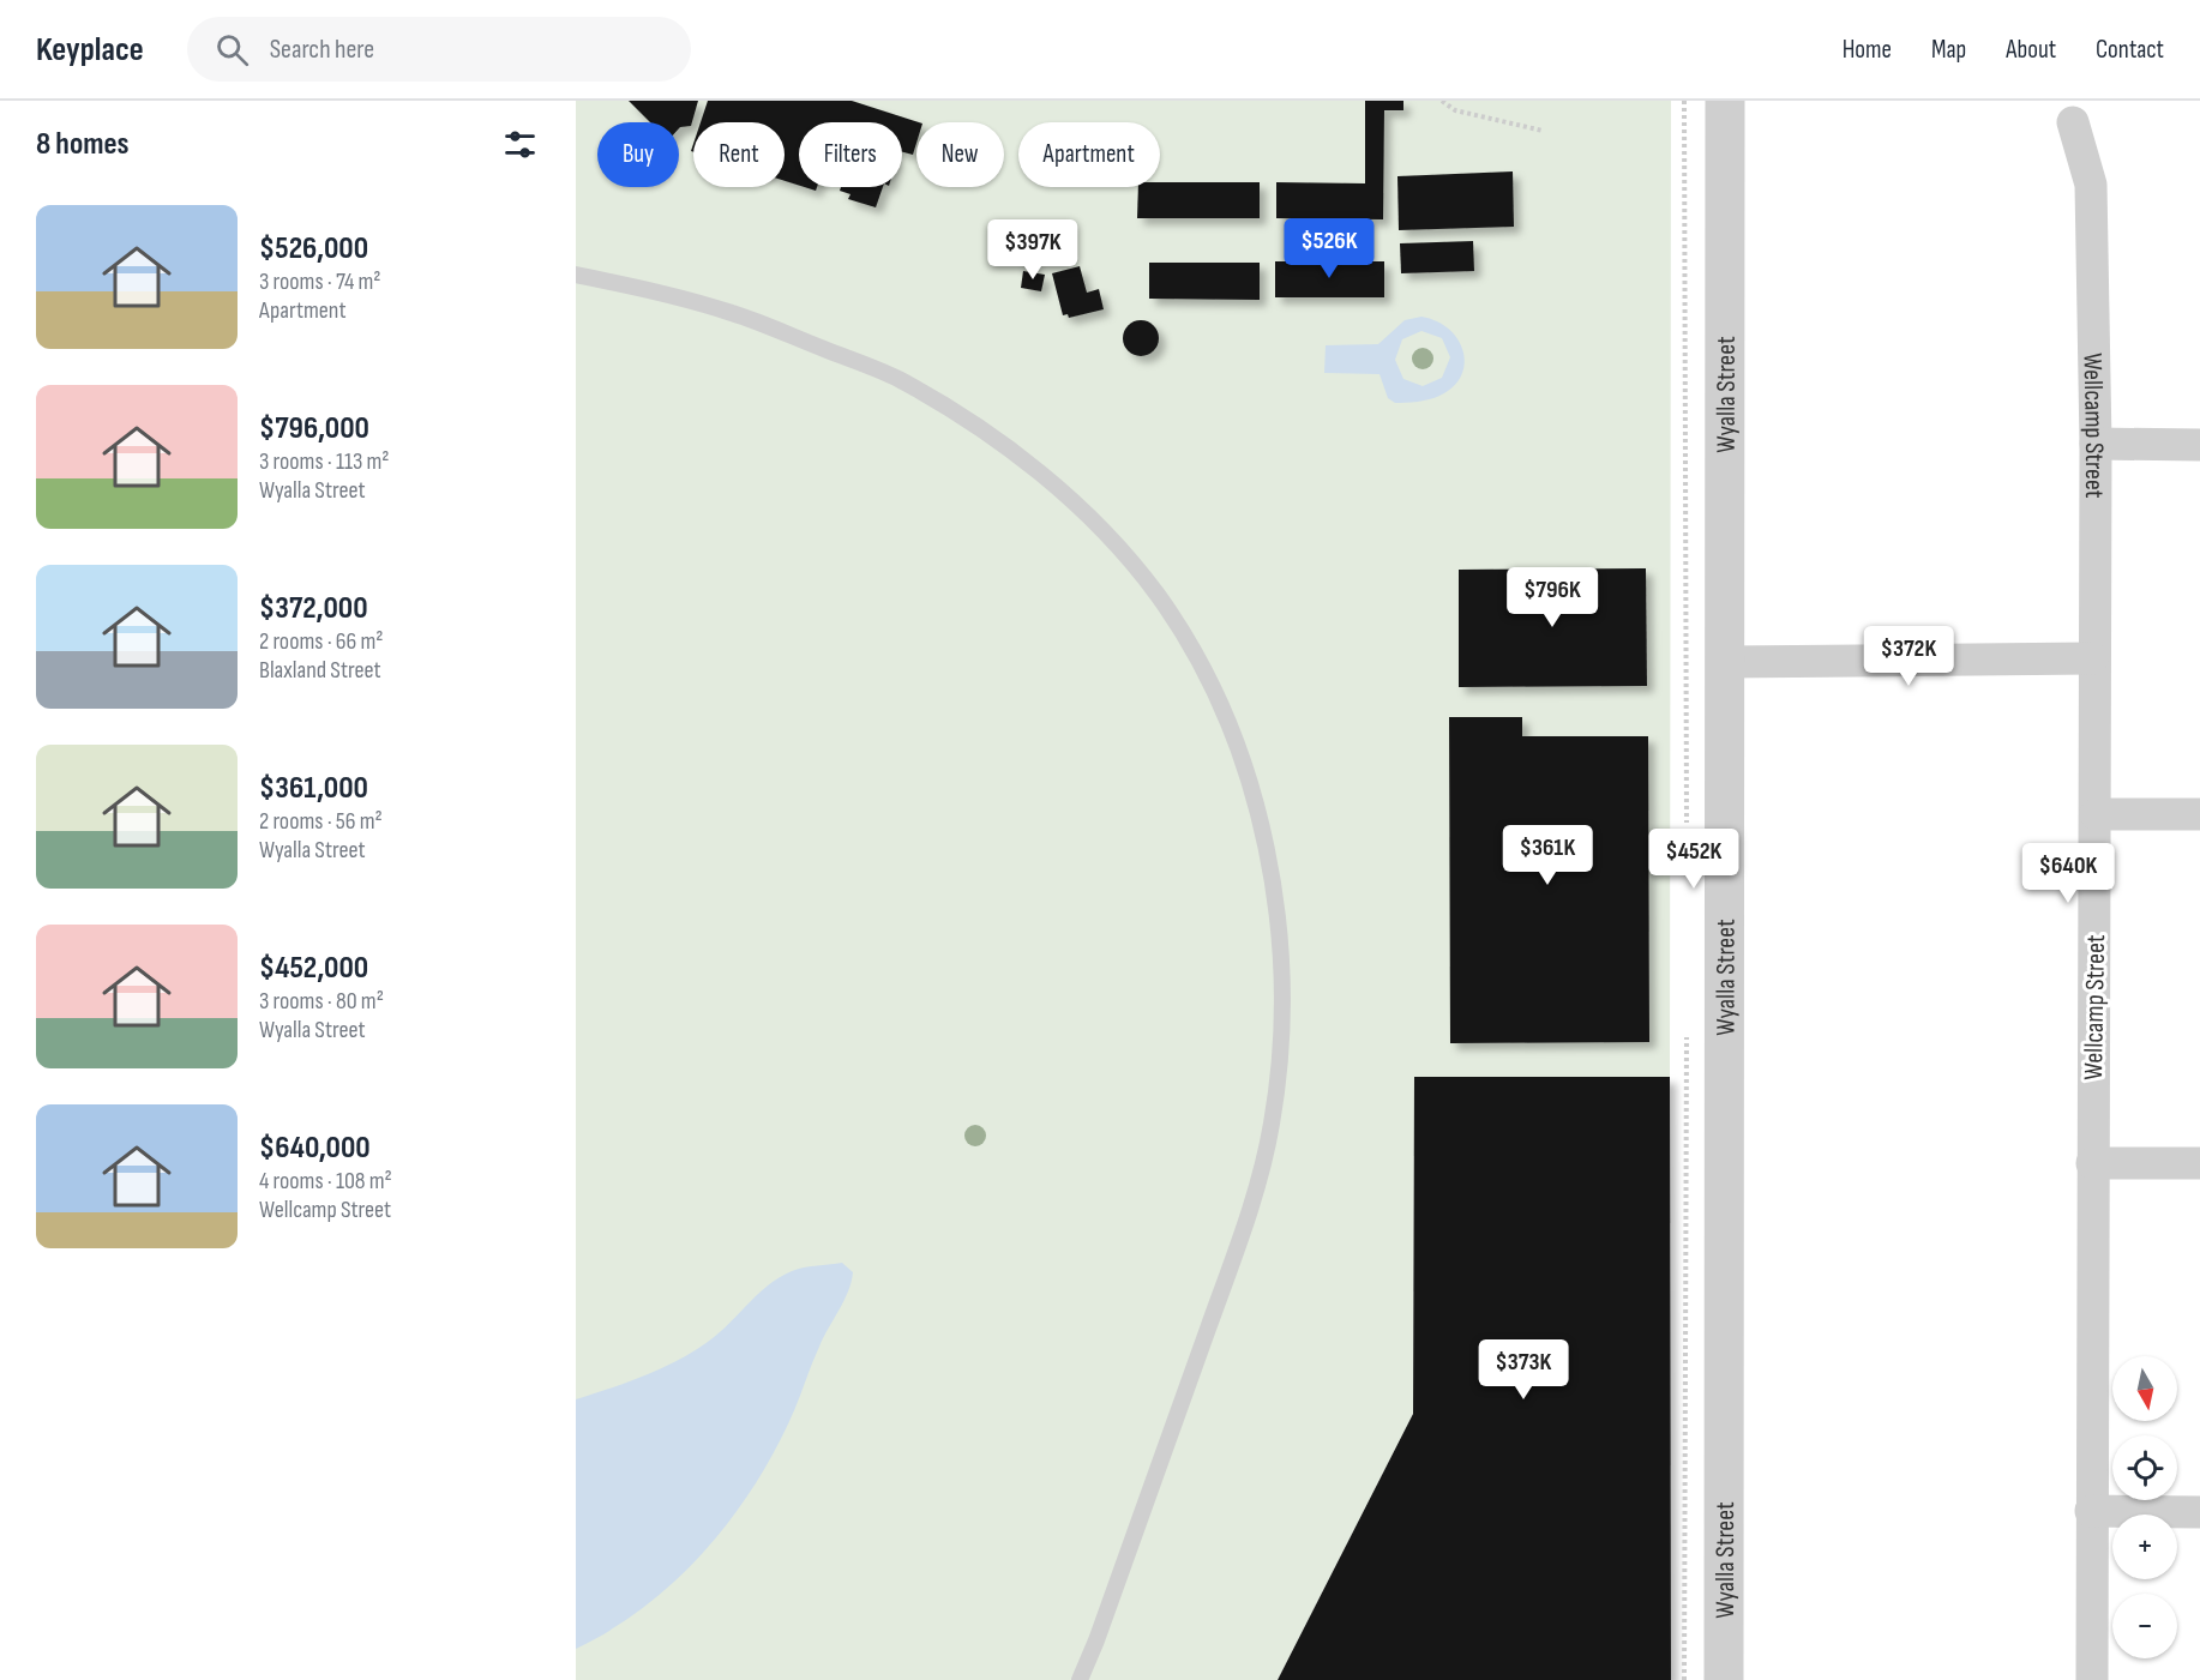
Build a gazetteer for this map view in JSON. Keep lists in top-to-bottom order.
{
  "streets": {
    "street": ["Wyalla Street", "Wellcamp Street"]
  },
  "north": "bottom",
  "page": {
    "header": "Keyplace",
    "search": "Search here",
    "nav": [
      "Home",
      "Map",
      "About",
      "Contact"
    ],
    "heading": "8 homes",
    "chip": [
      "Buy",
      "Rent",
      "Filters",
      "New",
      "Apartment"
    ],
    "list": [
      {
        "name": "$526,000",
        "note": "3 rooms · 74 m² · Apartment"
      },
      {
        "name": "$796,000",
        "note": "3 rooms · 113 m² · Wyalla Street"
      },
      {
        "name": "$372,000",
        "note": "2 rooms · 66 m² · Blaxland Street"
      },
      {
        "name": "$361,000",
        "note": "2 rooms · 56 m² · Wyalla Street"
      },
      {
        "name": "$452,000",
        "note": "3 rooms · 80 m² · Wyalla Street"
      },
      {
        "name": "$640,000",
        "note": "4 rooms · 108 m² · Wellcamp Street"
      }
    ],
    "price": [
      "$526K",
      "$397K",
      "$796K",
      "$372K",
      "$361K",
      "$452K",
      "$640K",
      "$373K"
    ],
    "map_buttons": ["+", "−"]
  }
}
